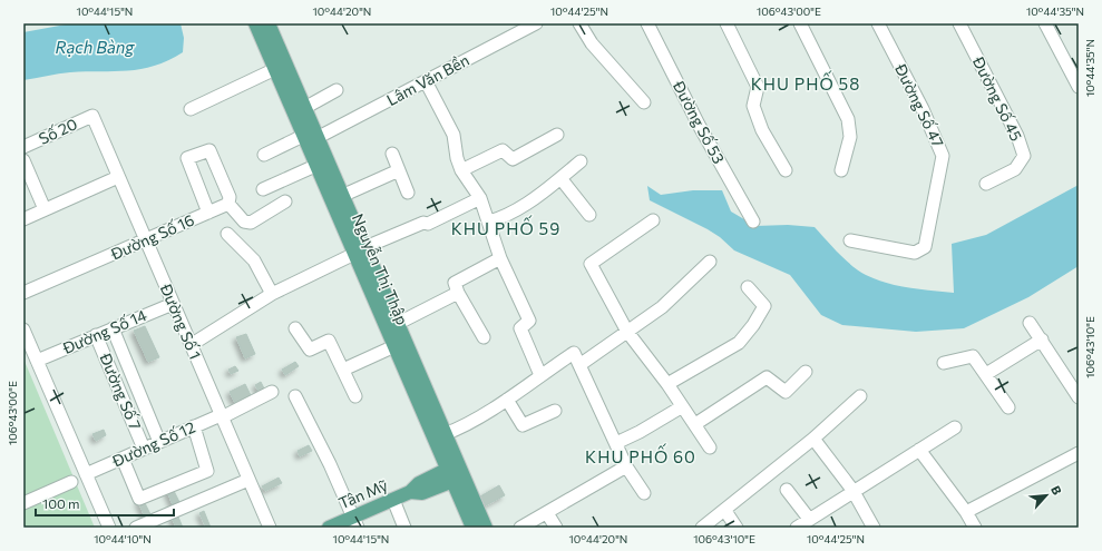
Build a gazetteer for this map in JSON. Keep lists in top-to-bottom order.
{
  "streets": {
    "main road": ["Nguyễn Thị Thập", "Tân Mỹ"],
    "street": [
      "Lâm Văn Bền",
      "Đường Số 45",
      "Đường Số 47",
      "Đường Số 53",
      "Số 20",
      "Đường Số 16",
      "Đường Số 1",
      "Đường Số 14",
      "Đường Số 7",
      "Đường Số 12"
    ]
  },
  "crossings": [
    ["Lâm Văn Bền", "Nguyễn Thị Thập"],
    ["Số 20", "Đường Số 1"],
    ["Đường Số 16", "Đường Số 1"],
    ["Nguyễn Thị Thập", "Tân Mỹ"],
    ["Đường Số 1", "Đường Số 14"],
    ["Đường Số 1", "Đường Số 12"],
    ["Đường Số 14", "Đường Số 7"],
    ["Đường Số 7", "Đường Số 12"]
  ],
  "districts": ["KHU PHỐ 58", "KHU PHỐ 59", "KHU PHỐ 60"],
  "water": ["Rạch Bàng"],
  "scale_bar": "100 m",
  "north": "top right",
  "coordinates": [
    "10°44'15\"N",
    "10°44'20\"N",
    "10°44'25\"N",
    "106°43'00\"E",
    "10°44'35\"N",
    "106°43'10\"E",
    "10°44'10\"N"
  ]
}
